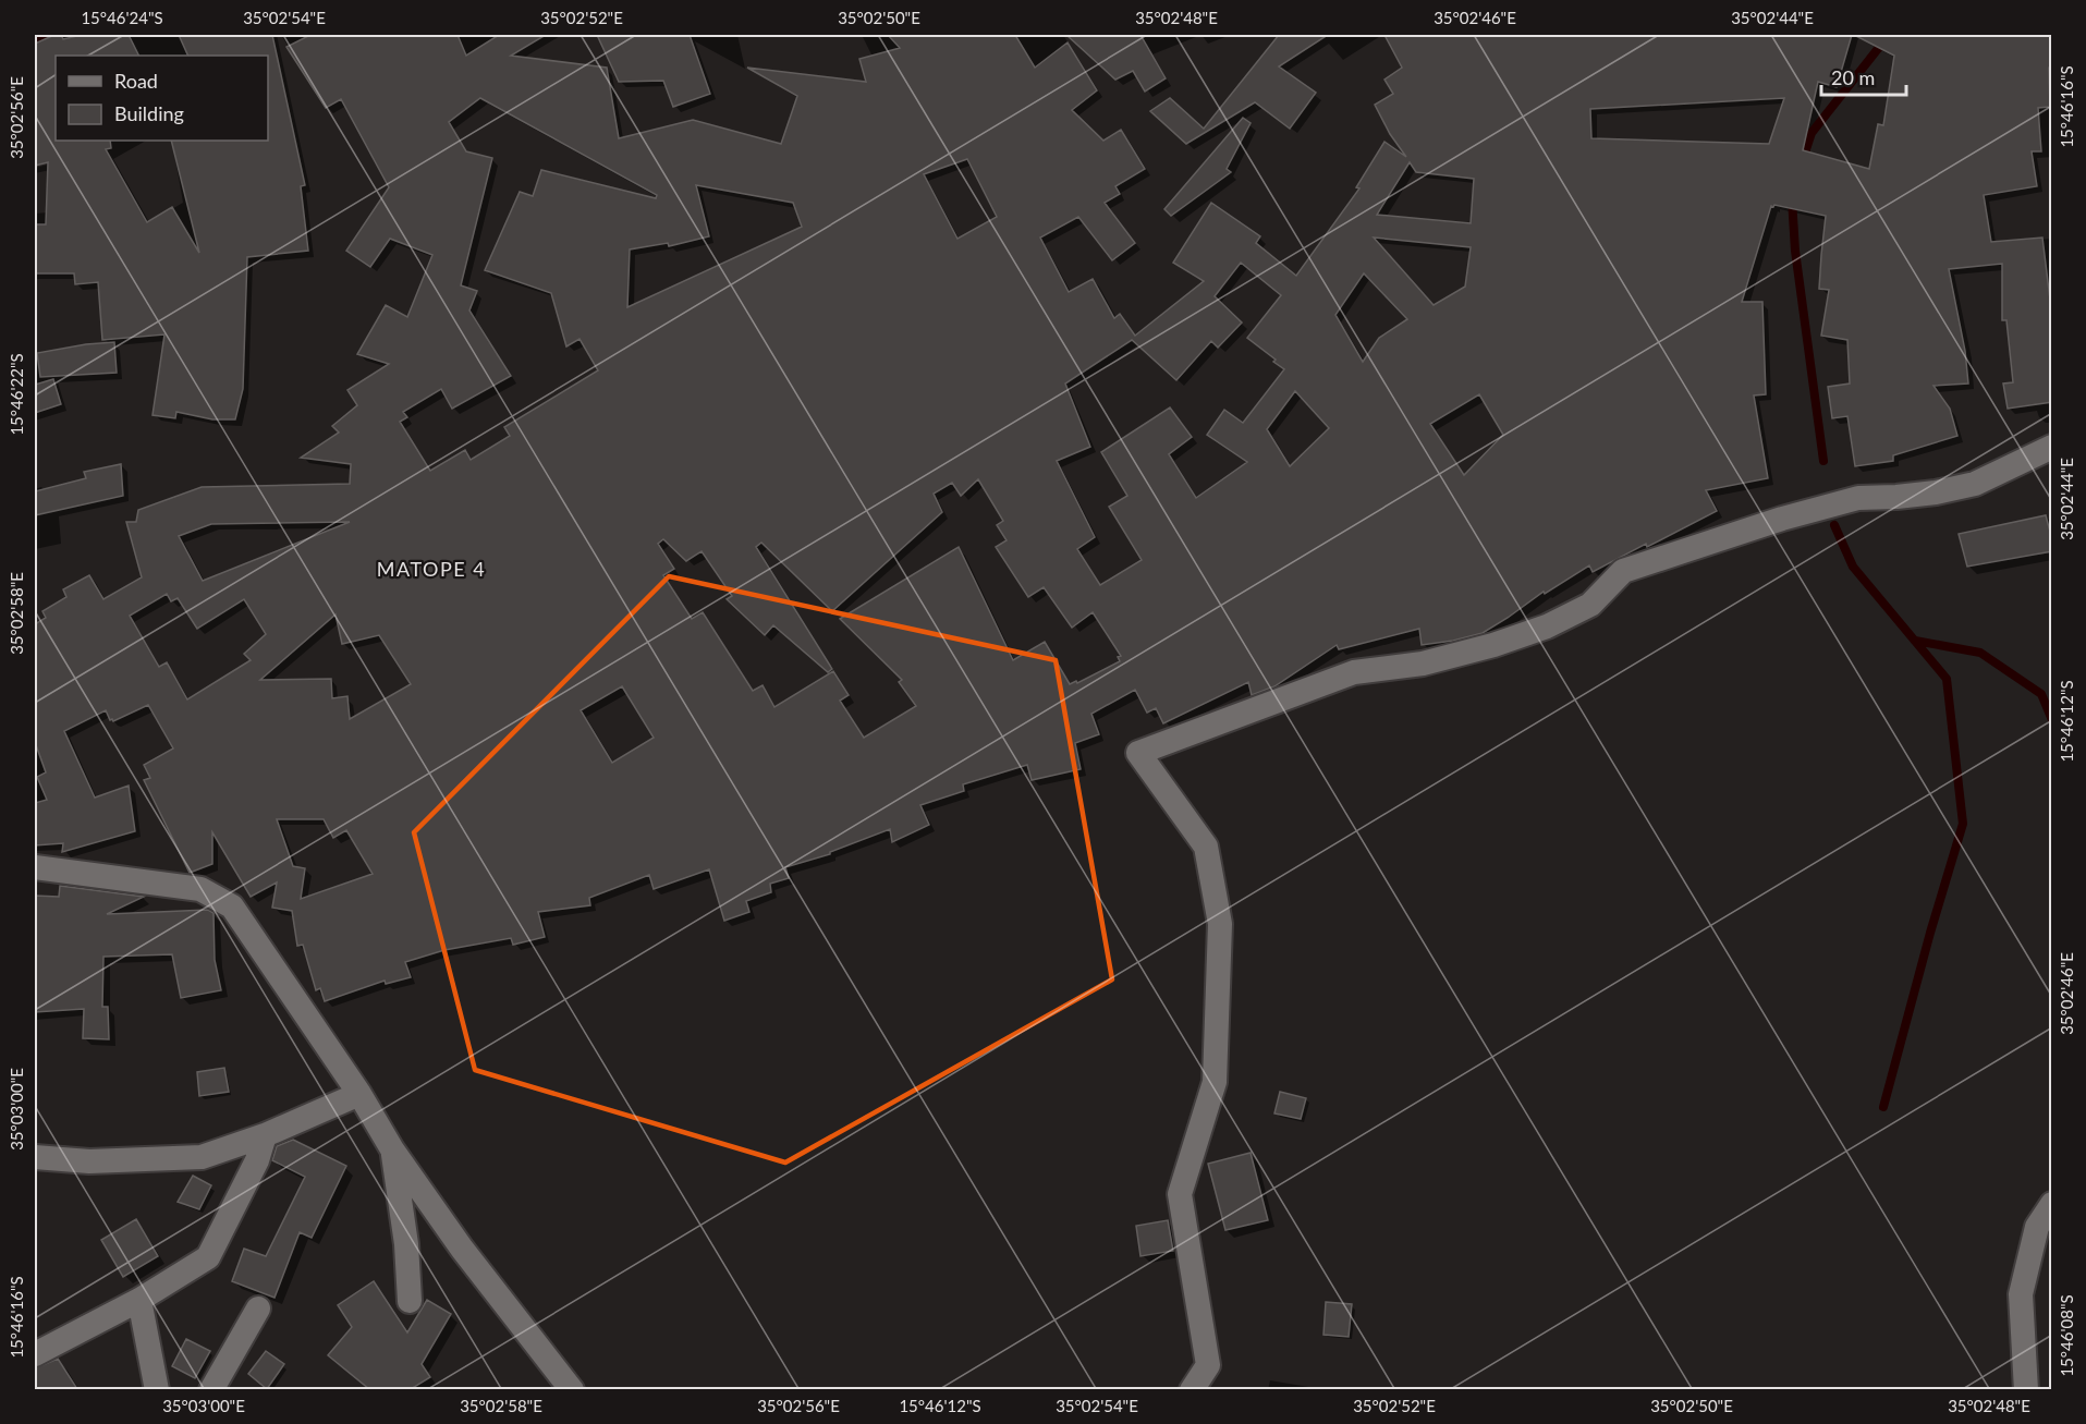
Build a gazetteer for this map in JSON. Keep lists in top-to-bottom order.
{
  "districts": ["MATOPE 4"],
  "legend": ["Road", "Building"],
  "scale_bar": "20 m",
  "coordinates": [
    "15°46'24\"S",
    "35°02'54\"E",
    "35°02'52\"E",
    "35°02'50\"E",
    "35°02'48\"E",
    "35°02'46\"E",
    "35°02'44\"E",
    "15°46'16\"S",
    "35°02'56\"E",
    "15°46'22\"S",
    "35°02'58\"E",
    "15°46'12\"S",
    "35°03'00\"E",
    "15°46'08\"S"
  ]
}
